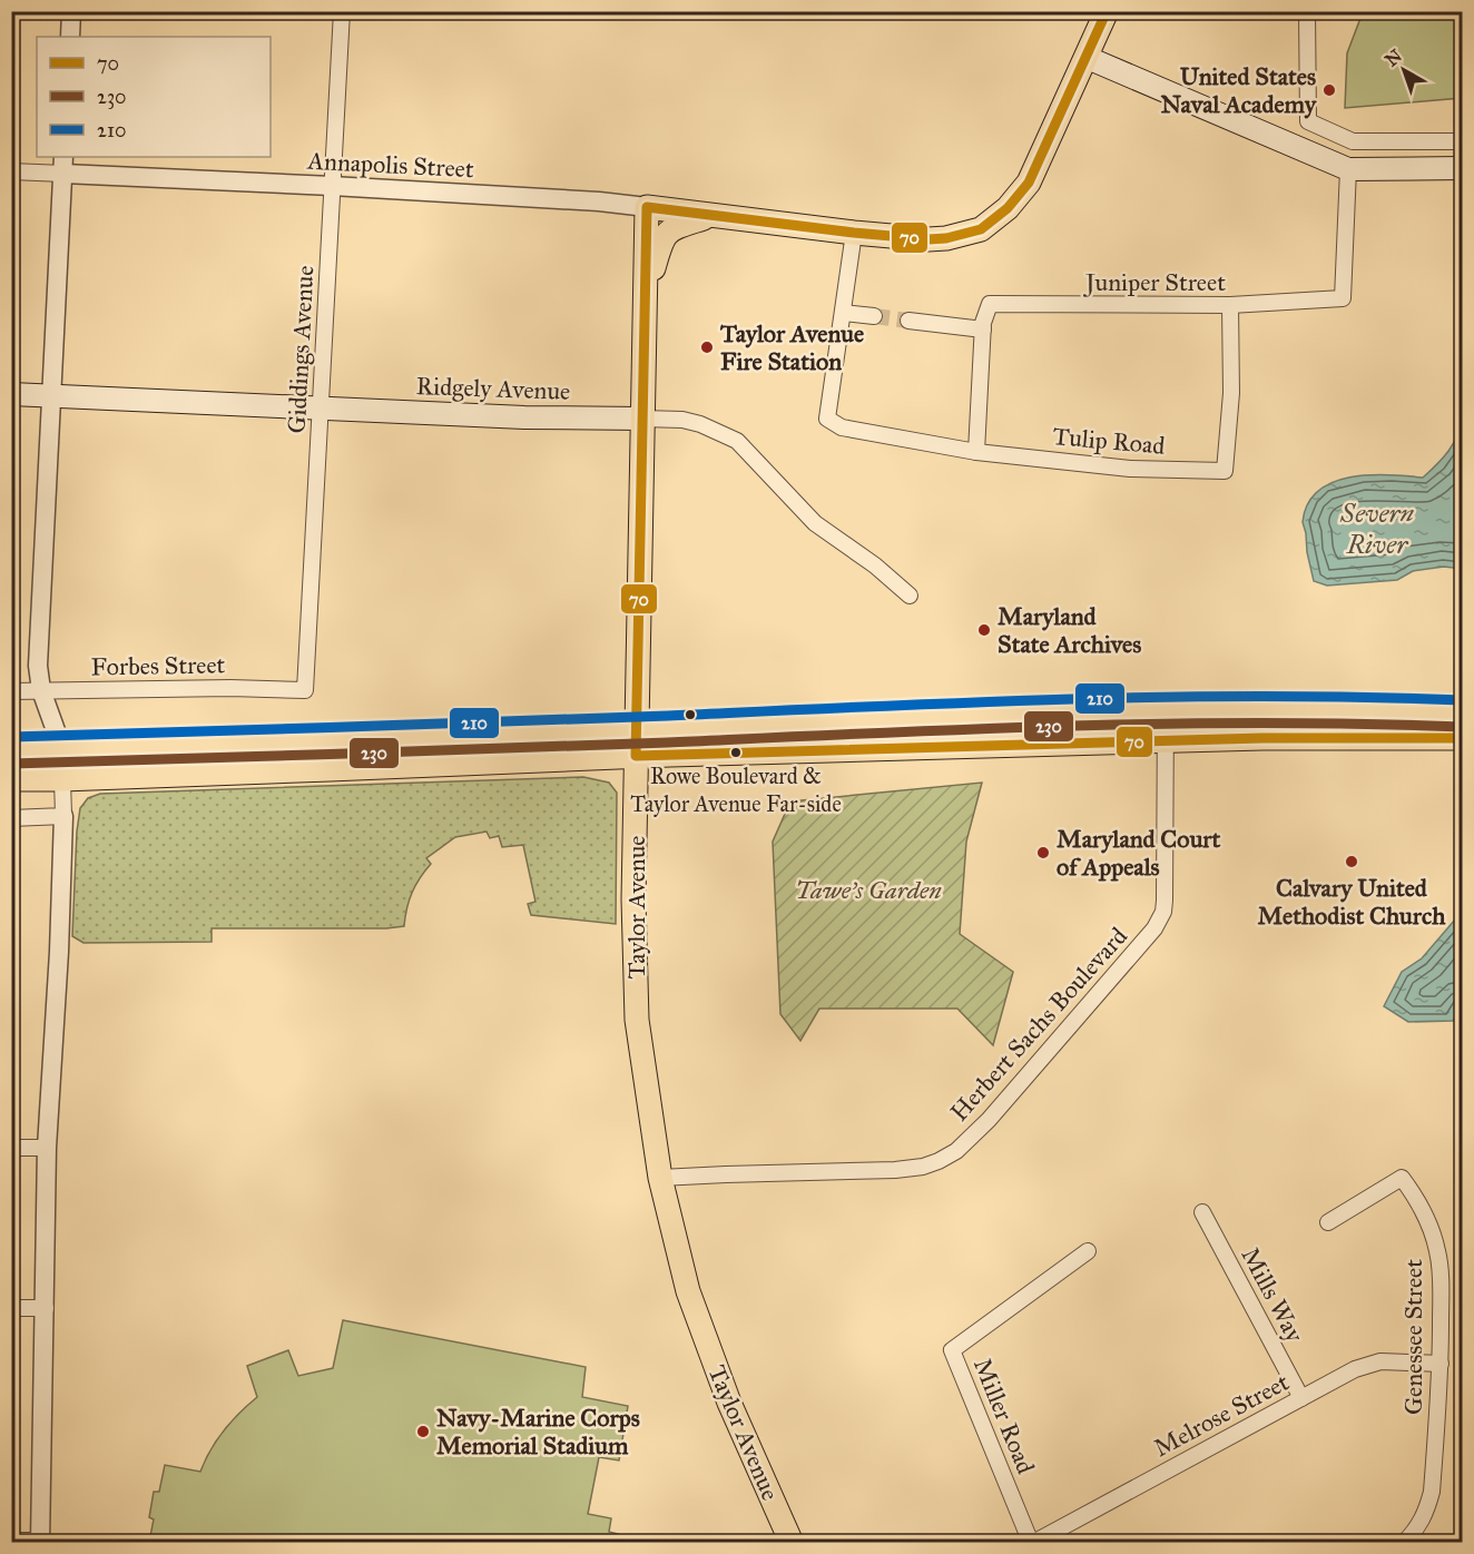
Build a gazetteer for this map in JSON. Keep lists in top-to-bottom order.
{
  "streets": {
    "main road": ["Ridgely Avenue", "Taylor Avenue"],
    "street": [
      "Annapolis Street",
      "Juniper Street",
      "Giddings Avenue",
      "Tulip Road",
      "Forbes Street",
      "Herbert Sachs Boulevard",
      "Mills Way",
      "Genessee Street",
      "Melrose Street",
      "Miller Road"
    ]
  },
  "crossings": [
    ["Annapolis Street", "Giddings Avenue"],
    ["Annapolis Street", "Taylor Avenue"],
    ["Juniper Street", "Tulip Road"],
    ["Giddings Avenue", "Ridgely Avenue"],
    ["Giddings Avenue", "Forbes Street"],
    ["Ridgely Avenue", "Taylor Avenue"],
    ["Taylor Avenue", "Herbert Sachs Boulevard"],
    ["Mills Way", "Melrose Street"],
    ["Genessee Street", "Melrose Street"],
    ["Melrose Street", "Miller Road"]
  ],
  "water": ["Severn River"],
  "parks": ["Tawe's Garden"],
  "places": [
    "United States Naval Academy",
    "Taylor Avenue Fire Station",
    "Maryland State Archives",
    "Rowe Boulevard & Taylor Avenue Far-side",
    "Maryland Court of Appeals",
    "Calvary United Methodist Church",
    "Navy-Marine Corps Memorial Stadium"
  ],
  "lines": ["transit line 70", "transit line 210", "transit line 230"],
  "legend": ["70", "230", "210"],
  "north": "top left"
}
